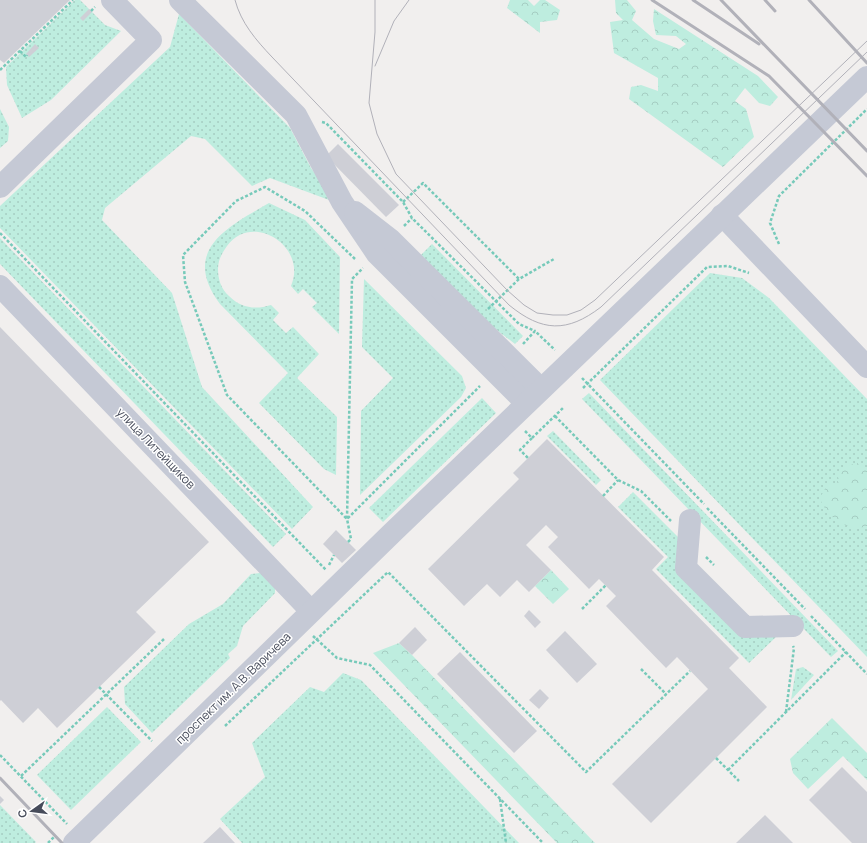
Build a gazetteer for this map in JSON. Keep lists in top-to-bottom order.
{
  "streets": {
    "street": ["улица Литейщиков", "проспект им. А.В. Варичева"]
  },
  "crossings": [
    ["улица Литейщиков", "проспект им. А.В. Варичева"]
  ],
  "north": "left"
}
